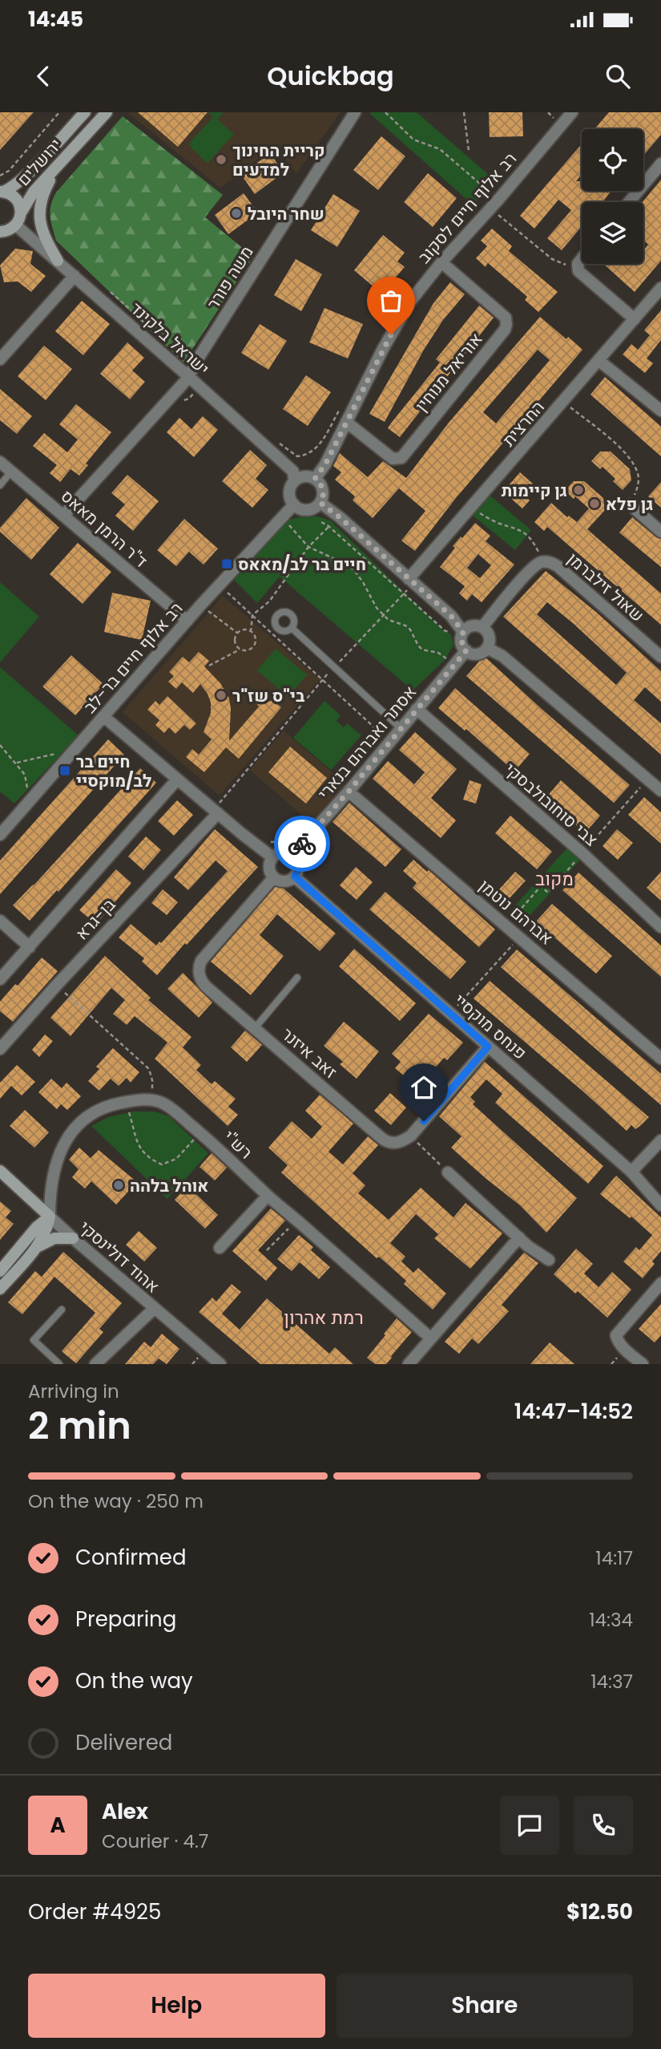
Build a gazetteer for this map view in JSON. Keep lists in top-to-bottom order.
{
  "streets": {
    "street": [
      "ירושלים",
      "רב אלוף חיים לסקוב",
      "משה פורר",
      "ישראל בלקינד",
      "אוריאל מנוחין",
      "החרצית",
      "ד\"ר הרמן מאאס",
      "שאול זילברמן",
      "רב אלוף חיים בר-לב",
      "אסתר ואברהם בנארי",
      "צבי סוחובולבסקי",
      "אברהם נוטמן",
      "בן-גרא",
      "פנחס מוקסיי",
      "זאב איזנר",
      "רש\"י",
      "אהוד דולינסקי"
    ]
  },
  "crossings": [
    ["ירושלים", "ישראל בלקינד"],
    ["רב אלוף חיים לסקוב", "ישראל בלקינד"],
    ["רב אלוף חיים לסקוב", "אוריאל מנוחין"],
    ["רב אלוף חיים לסקוב", "רב אלוף חיים בר-לב"],
    ["משה פורר", "ישראל בלקינד"],
    ["משה פורר", "ד\"ר הרמן מאאס"],
    ["ישראל בלקינד", "רב אלוף חיים בר-לב"],
    ["ד\"ר הרמן מאאס", "רב אלוף חיים בר-לב"],
    ["שאול זילברמן", "אסתר ואברהם בנארי"],
    ["אסתר ואברהם בנארי", "צבי סוחובולבסקי"],
    ["אסתר ואברהם בנארי", "אברהם נוטמן"],
    ["אסתר ואברהם בנארי", "פנחס מוקסיי"],
    ["אסתר ואברהם בנארי", "זאב איזנר"],
    ["פנחס מוקסיי", "זאב איזנר"]
  ],
  "districts": ["מקוב", "רמת אהרון"],
  "places": {
    "other": [
      "קריית החינוך למדעים",
      "שחר היובל",
      "גן קיימות",
      "גן פלא",
      "בי\"ס שז\"ר",
      "אוהל בלהה"
    ],
    "transit": ["חיים בר לב/מאאס", "חיים בר לב/מוקסיי"]
  },
  "page": {
    "status": "14:45",
    "header": "Quickbag",
    "heading": ["2 min", "Arriving in", "14:47–14:52"],
    "panel": [
      "Alex",
      "Courier · 4.7",
      "Order #4925",
      "$12.50"
    ],
    "bar": "On the way · 250 m",
    "list": [
      ["Confirmed", "14:17"],
      ["Preparing", "14:34"],
      ["On the way", "14:37"],
      "Delivered"
    ],
    "round": "A",
    "buttons": ["Help", "Share"]
  }
}
